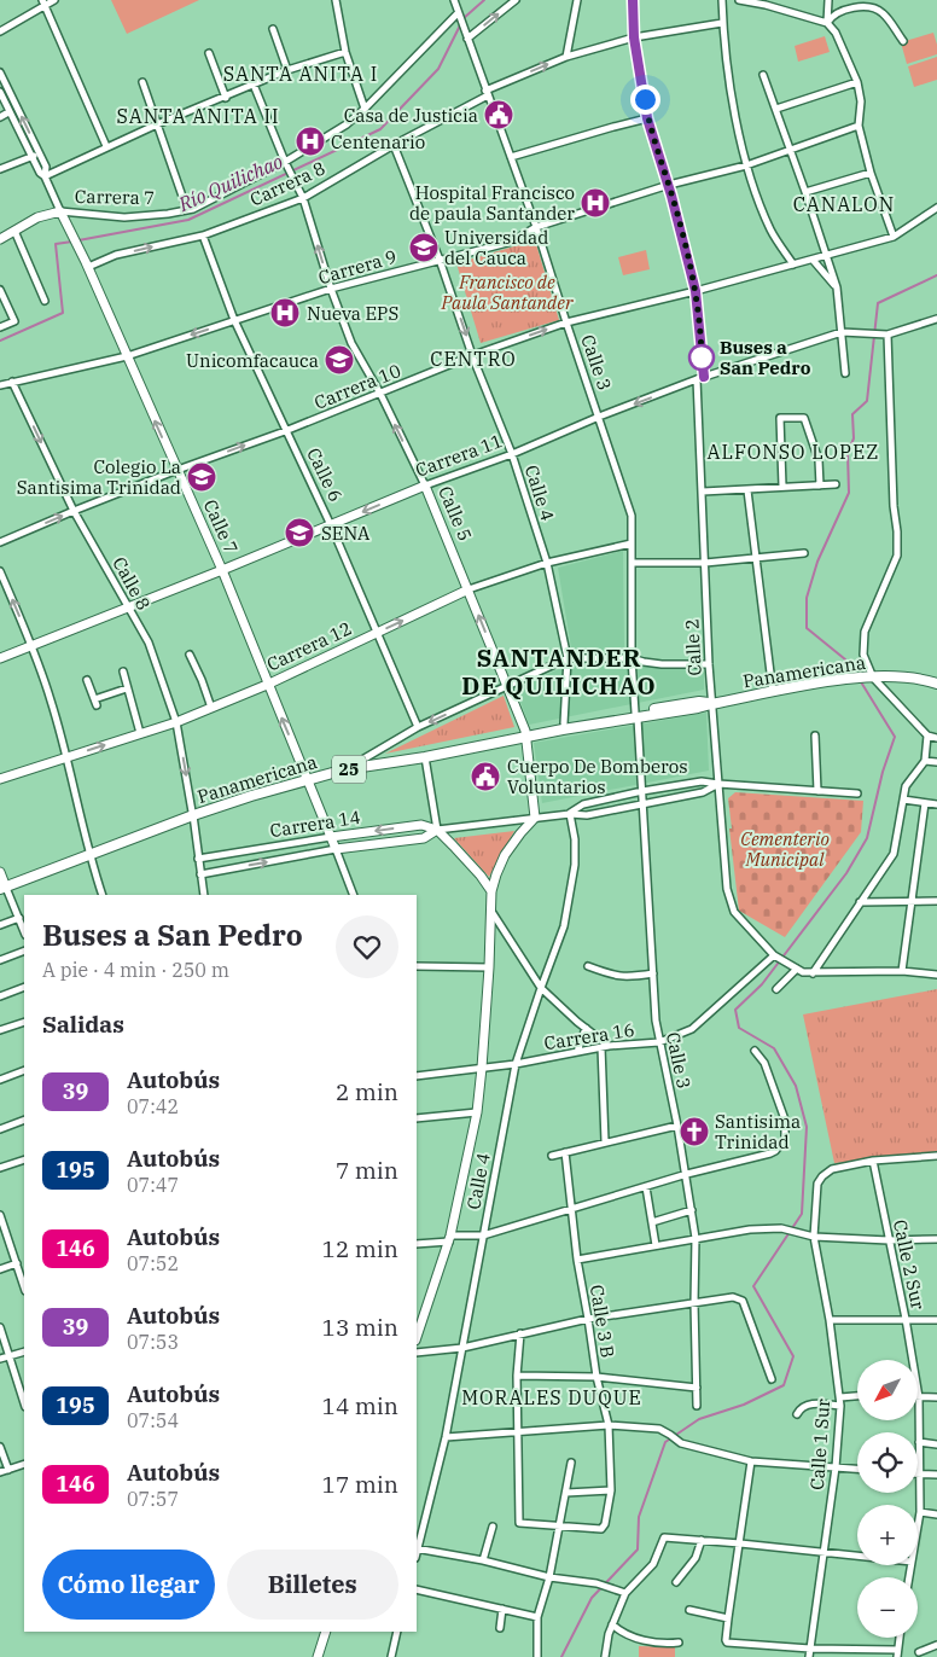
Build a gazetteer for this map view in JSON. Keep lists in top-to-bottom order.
{
  "streets": {
    "main road": ["Panamericana", "25"],
    "street": [
      "Carrera 8",
      "Carrera 7",
      "Carrera 9",
      "Calle 3",
      "Carrera 10",
      "Carrera 11",
      "Calle 6",
      "Calle 4",
      "Calle 5",
      "Calle 7",
      "Calle 8",
      "Carrera 12",
      "Calle 2",
      "Carrera 14",
      "Carrera 16",
      "Calle 2 Sur",
      "Calle 3 B",
      "Calle 1 Sur"
    ]
  },
  "crossings": [
    ["Carrera 8", "Calle 3"],
    ["Carrera 8", "Calle 6"],
    ["Carrera 8", "Calle 4"],
    ["Carrera 8", "Calle 5"],
    ["Carrera 8", "Calle 7"],
    ["Carrera 8", "Calle 2"],
    ["Carrera 7", "Calle 3"],
    ["Carrera 7", "Calle 5"],
    ["Carrera 7", "Calle 7"],
    ["Carrera 9", "Calle 3"],
    ["Carrera 9", "Calle 6"],
    ["Carrera 9", "Calle 4"],
    ["Carrera 9", "Calle 5"],
    ["Carrera 9", "Calle 7"],
    ["Carrera 9", "Calle 8"],
    ["Carrera 9", "Calle 2"],
    ["Calle 3", "Carrera 10"],
    ["Calle 3", "Carrera 11"],
    ["Calle 3", "Carrera 12"],
    ["Calle 3", "Panamericana"],
    ["Calle 3", "Carrera 14"],
    ["Calle 3", "Carrera 16"],
    ["Carrera 10", "Calle 6"],
    ["Carrera 10", "Calle 4"],
    ["Carrera 10", "Calle 5"],
    ["Carrera 10", "Calle 7"],
    ["Carrera 10", "Calle 8"],
    ["Carrera 10", "Calle 2"],
    ["Carrera 11", "Calle 6"],
    ["Carrera 11", "Calle 4"],
    ["Carrera 11", "Calle 5"],
    ["Carrera 11", "Calle 7"],
    ["Carrera 11", "Calle 8"],
    ["Carrera 11", "Calle 2"],
    ["Calle 6", "Carrera 12"],
    ["Calle 4", "Carrera 12"],
    ["Calle 4", "Panamericana"],
    ["Calle 4", "Carrera 14"],
    ["Calle 4", "Carrera 16"],
    ["Calle 5", "Carrera 12"],
    ["Calle 5", "Panamericana"],
    ["Calle 5", "Carrera 14"],
    ["Calle 7", "Carrera 12"],
    ["Calle 7", "Panamericana"],
    ["Calle 7", "Carrera 14"],
    ["Calle 8", "Carrera 12"],
    ["Calle 8", "Panamericana"],
    ["Calle 8", "Carrera 14"],
    ["Calle 2", "Panamericana"],
    ["Calle 2", "Carrera 14"],
    ["Calle 2", "Carrera 16"],
    ["Calle 2 Sur", "Calle 1 Sur"]
  ],
  "one_way": ["Calle 5", "Calle 8"],
  "districts": [
    "SANTA ANITA I",
    "SANTA ANITA II",
    "CANALON",
    "CENTRO",
    "ALFONSO LOPEZ",
    "SANTANDER DE QUILICHAO",
    "MORALES DUQUE"
  ],
  "water": ["Río Quilichao"],
  "parks": ["Francisco de Paula Santander", "Cementerio Municipal"],
  "places": {
    "public building": ["Casa de Justicia", "Cuerpo De Bomberos Voluntarios"],
    "hospital": ["Centenario", "Hospital Francisco de paula Santander", "Nueva EPS"],
    "school or university": [
      "Universidad del Cauca",
      "Unicomfacauca",
      "Colegio La Santisima Trinidad",
      "SENA"
    ],
    "other": ["Buses a San Pedro"],
    "church": ["Santisima Trinidad"]
  },
  "lines": ["bus line 39"],
  "north": "bottom left",
  "page": {
    "heading": [
      ["Buses a San Pedro", "A pie · 4 min · 250 m"],
      "Salidas"
    ],
    "list": [
      {
        "mark": "39",
        "name": "Autobús",
        "note": "07:42",
        "value": "2 min"
      },
      {
        "mark": "195",
        "name": "Autobús",
        "note": "07:47",
        "value": "7 min"
      },
      {
        "mark": "146",
        "name": "Autobús",
        "note": "07:52",
        "value": "12 min"
      },
      {
        "mark": "39",
        "name": "Autobús",
        "note": "07:53",
        "value": "13 min"
      },
      {
        "mark": "195",
        "name": "Autobús",
        "note": "07:54",
        "value": "14 min"
      },
      {
        "mark": "146",
        "name": "Autobús",
        "note": "07:57",
        "value": "17 min"
      }
    ],
    "map_buttons": ["+", "−"],
    "buttons": ["Cómo llegar", "Billetes"]
  }
}
